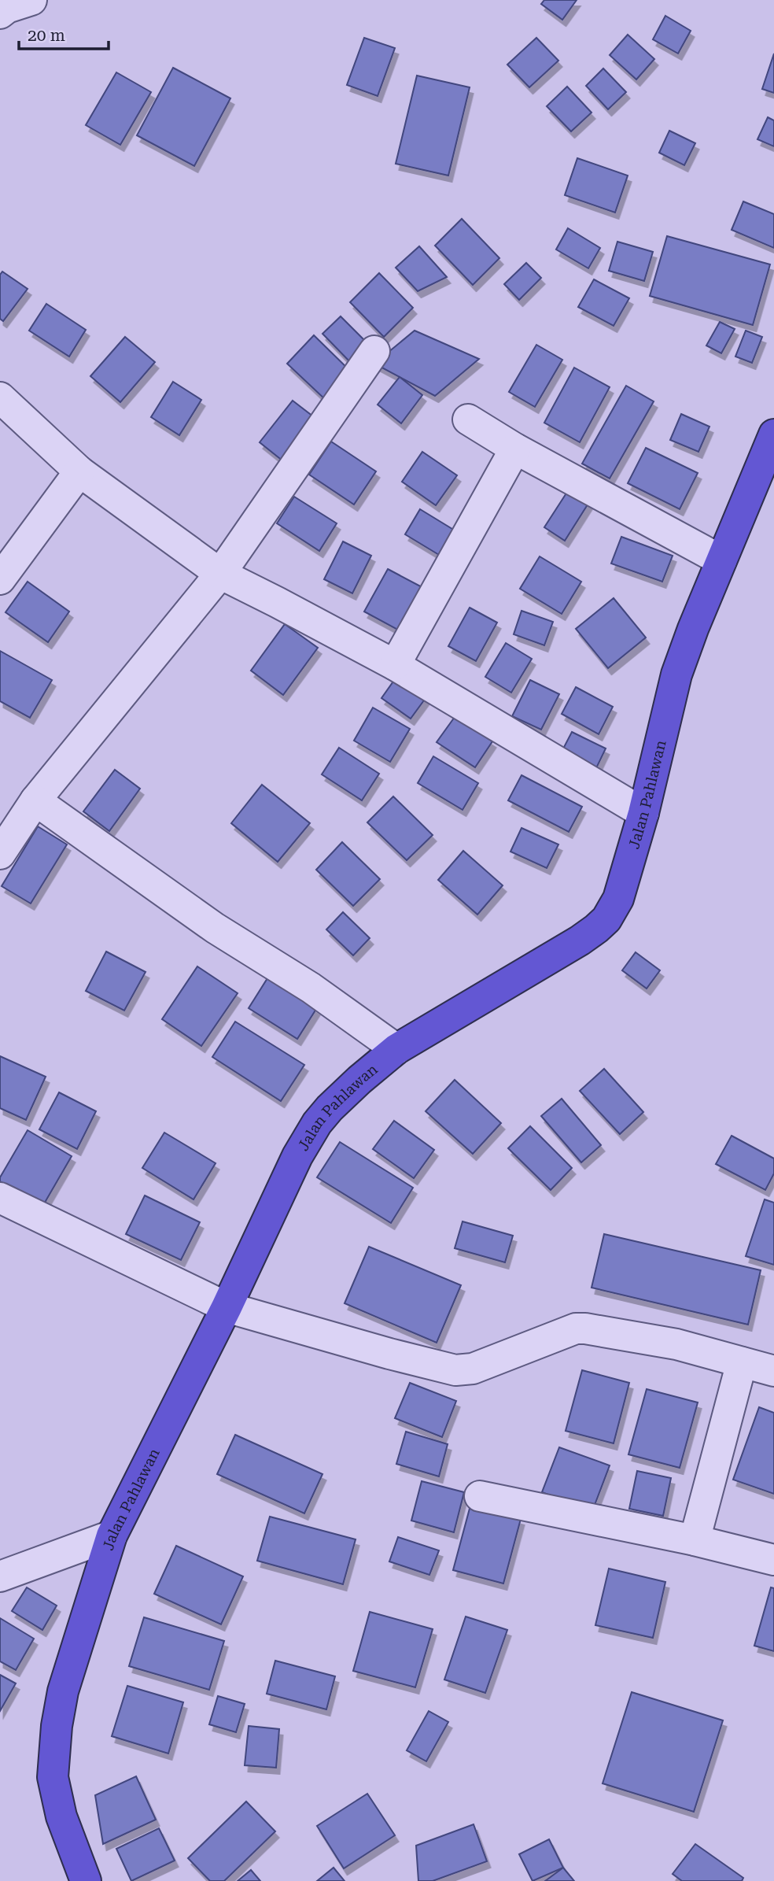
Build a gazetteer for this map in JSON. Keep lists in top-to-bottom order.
{
  "streets": {
    "highway": ["Jalan Pahlawan"]
  },
  "scale_bar": "20 m"
}
